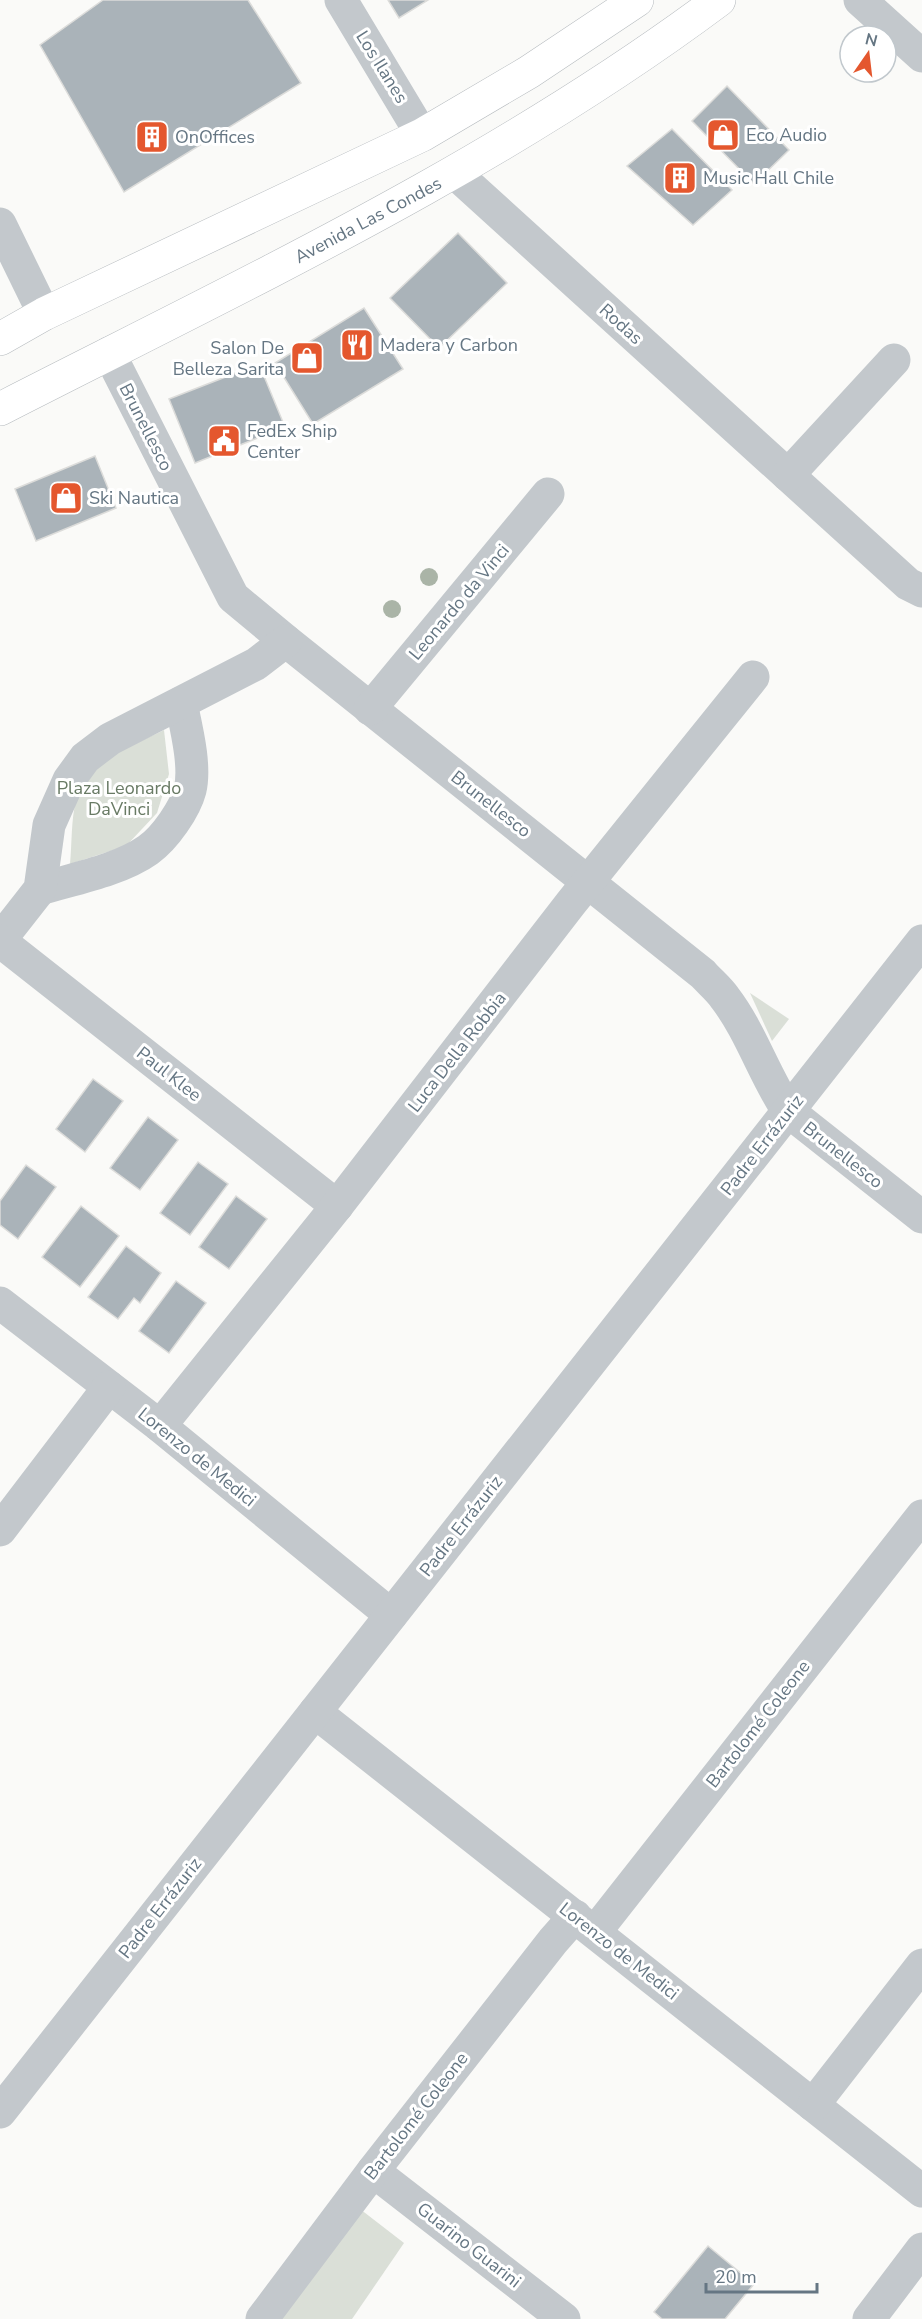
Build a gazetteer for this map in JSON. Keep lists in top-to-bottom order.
{
  "streets": {
    "main road": ["Avenida Las Condes"],
    "street": [
      "Los Ilanes",
      "Rodas",
      "Brunellesco",
      "Leonardo da Vinci",
      "Luca Della Robbia",
      "Paul Klee",
      "Padre Errázuriz",
      "Lorenzo de Medici",
      "Bartolomé Coleone",
      "Guarino Guarini"
    ]
  },
  "crossings": [
    ["Avenida Las Condes", "Rodas"],
    ["Avenida Las Condes", "Brunellesco"],
    ["Brunellesco", "Leonardo da Vinci"],
    ["Brunellesco", "Luca Della Robbia"],
    ["Brunellesco", "Padre Errázuriz"],
    ["Luca Della Robbia", "Paul Klee"],
    ["Luca Della Robbia", "Lorenzo de Medici"],
    ["Padre Errázuriz", "Lorenzo de Medici"],
    ["Lorenzo de Medici", "Bartolomé Coleone"],
    ["Bartolomé Coleone", "Guarino Guarini"]
  ],
  "parks": ["Plaza Leonardo DaVinci"],
  "places": {
    "shop": ["Eco Audio", "Salon De Belleza Sarita", "Ski Nautica"],
    "building": ["OnOffices", "Music Hall Chile"],
    "restaurant": ["Madera y Carbon"],
    "public building": ["FedEx Ship Center"]
  },
  "scale_bar": "20 m",
  "north": "top"
}
